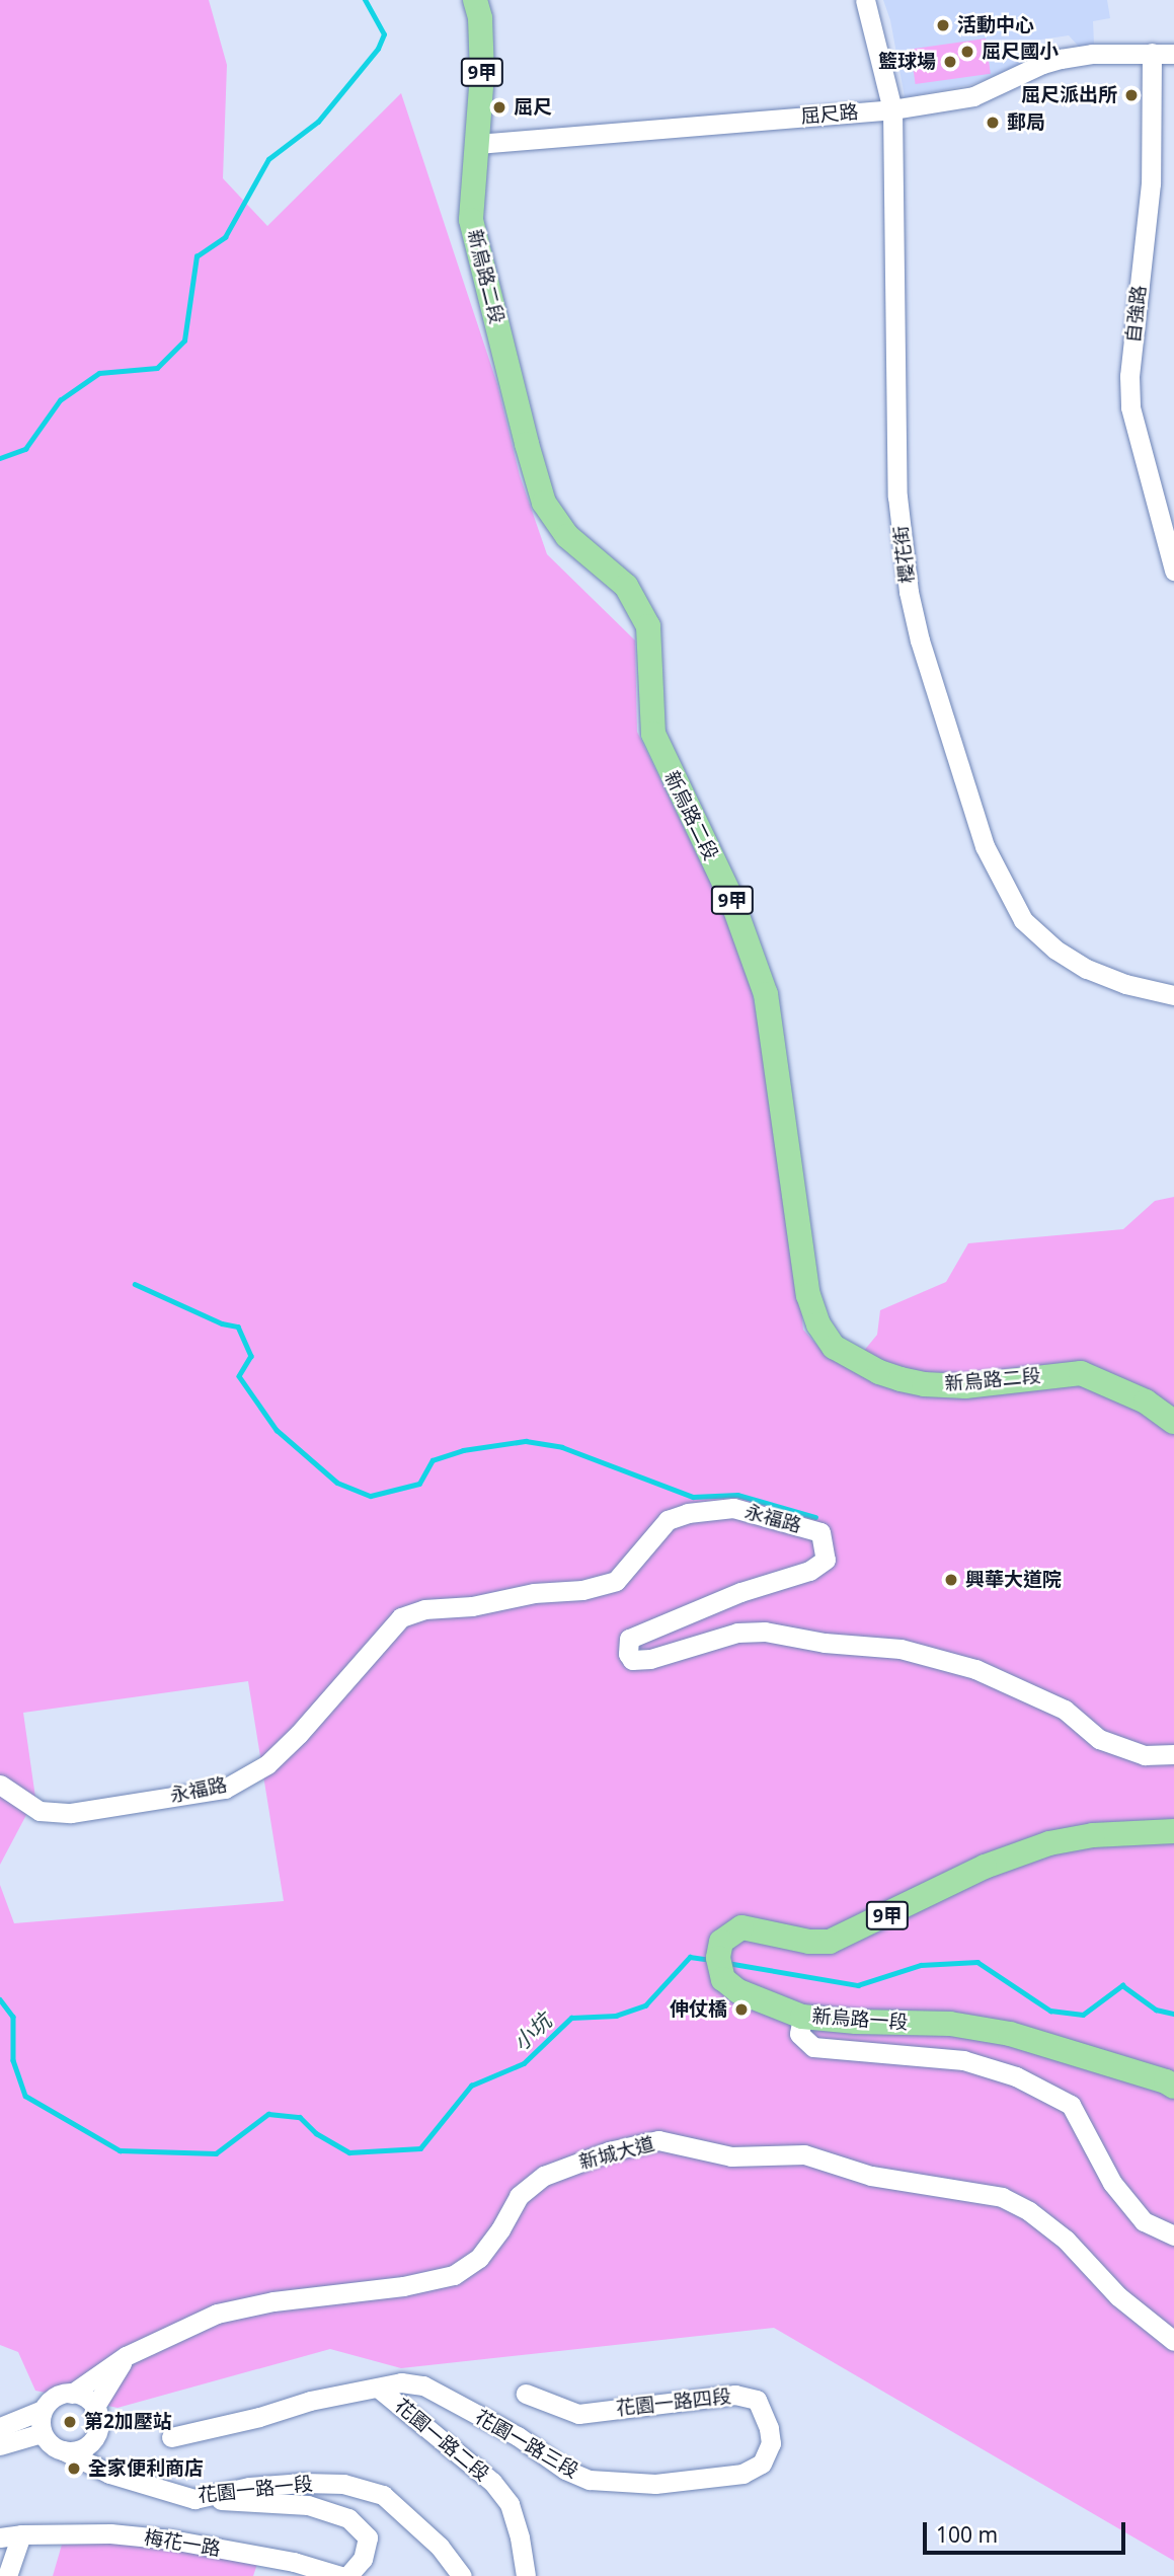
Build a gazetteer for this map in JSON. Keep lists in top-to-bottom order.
{
  "streets": {
    "main road": ["9甲", "新烏路二段", "新烏路一段"],
    "street": [
      "屈尺路",
      "自強路",
      "櫻花街",
      "永福路",
      "新城大道",
      "花園一路四段",
      "花園一路二段",
      "花園一路三段",
      "花園一路一段",
      "梅花一路"
    ]
  },
  "crossings": [
    ["屈尺路", "新烏路二段"],
    ["屈尺路", "自強路"],
    ["屈尺路", "櫻花街"],
    ["新城大道", "花園一路一段"],
    ["花園一路四段", "花園一路三段"],
    ["花園一路二段", "花園一路三段"]
  ],
  "water": ["小坑"],
  "places": [
    "活動中心",
    "屈尺國小",
    "籃球場",
    "屈尺派出所",
    "屈尺",
    "郵局",
    "興華大道院",
    "伸仗橋",
    "第2加壓站",
    "全家便利商店"
  ],
  "scale_bar": "100 m"
}
